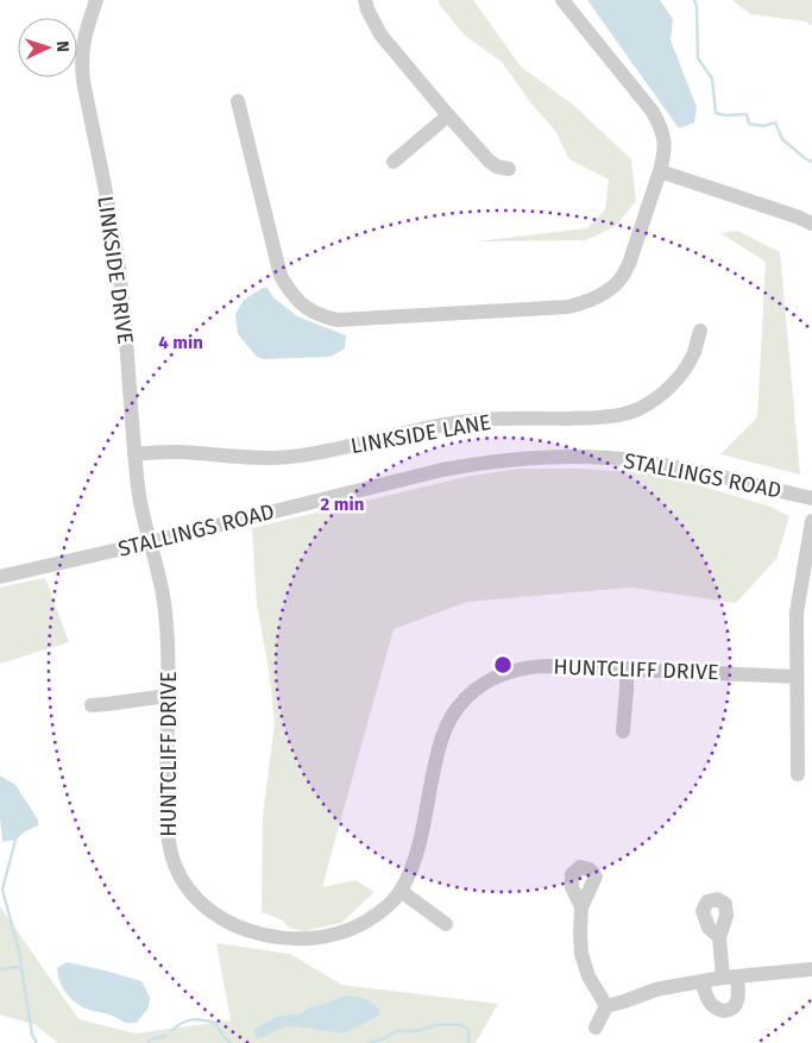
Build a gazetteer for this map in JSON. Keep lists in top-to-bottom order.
{
  "streets": {
    "street": [
      "LINKSIDE DRIVE",
      "LINKSIDE LANE",
      "STALLINGS ROAD",
      "HUNTCLIFF DRIVE"
    ]
  },
  "crossings": [
    ["LINKSIDE DRIVE", "LINKSIDE LANE"],
    ["LINKSIDE DRIVE", "STALLINGS ROAD"],
    ["LINKSIDE DRIVE", "HUNTCLIFF DRIVE"],
    ["STALLINGS ROAD", "HUNTCLIFF DRIVE"]
  ],
  "north": "right",
  "rings": ["4 min", "2 min"]
}
